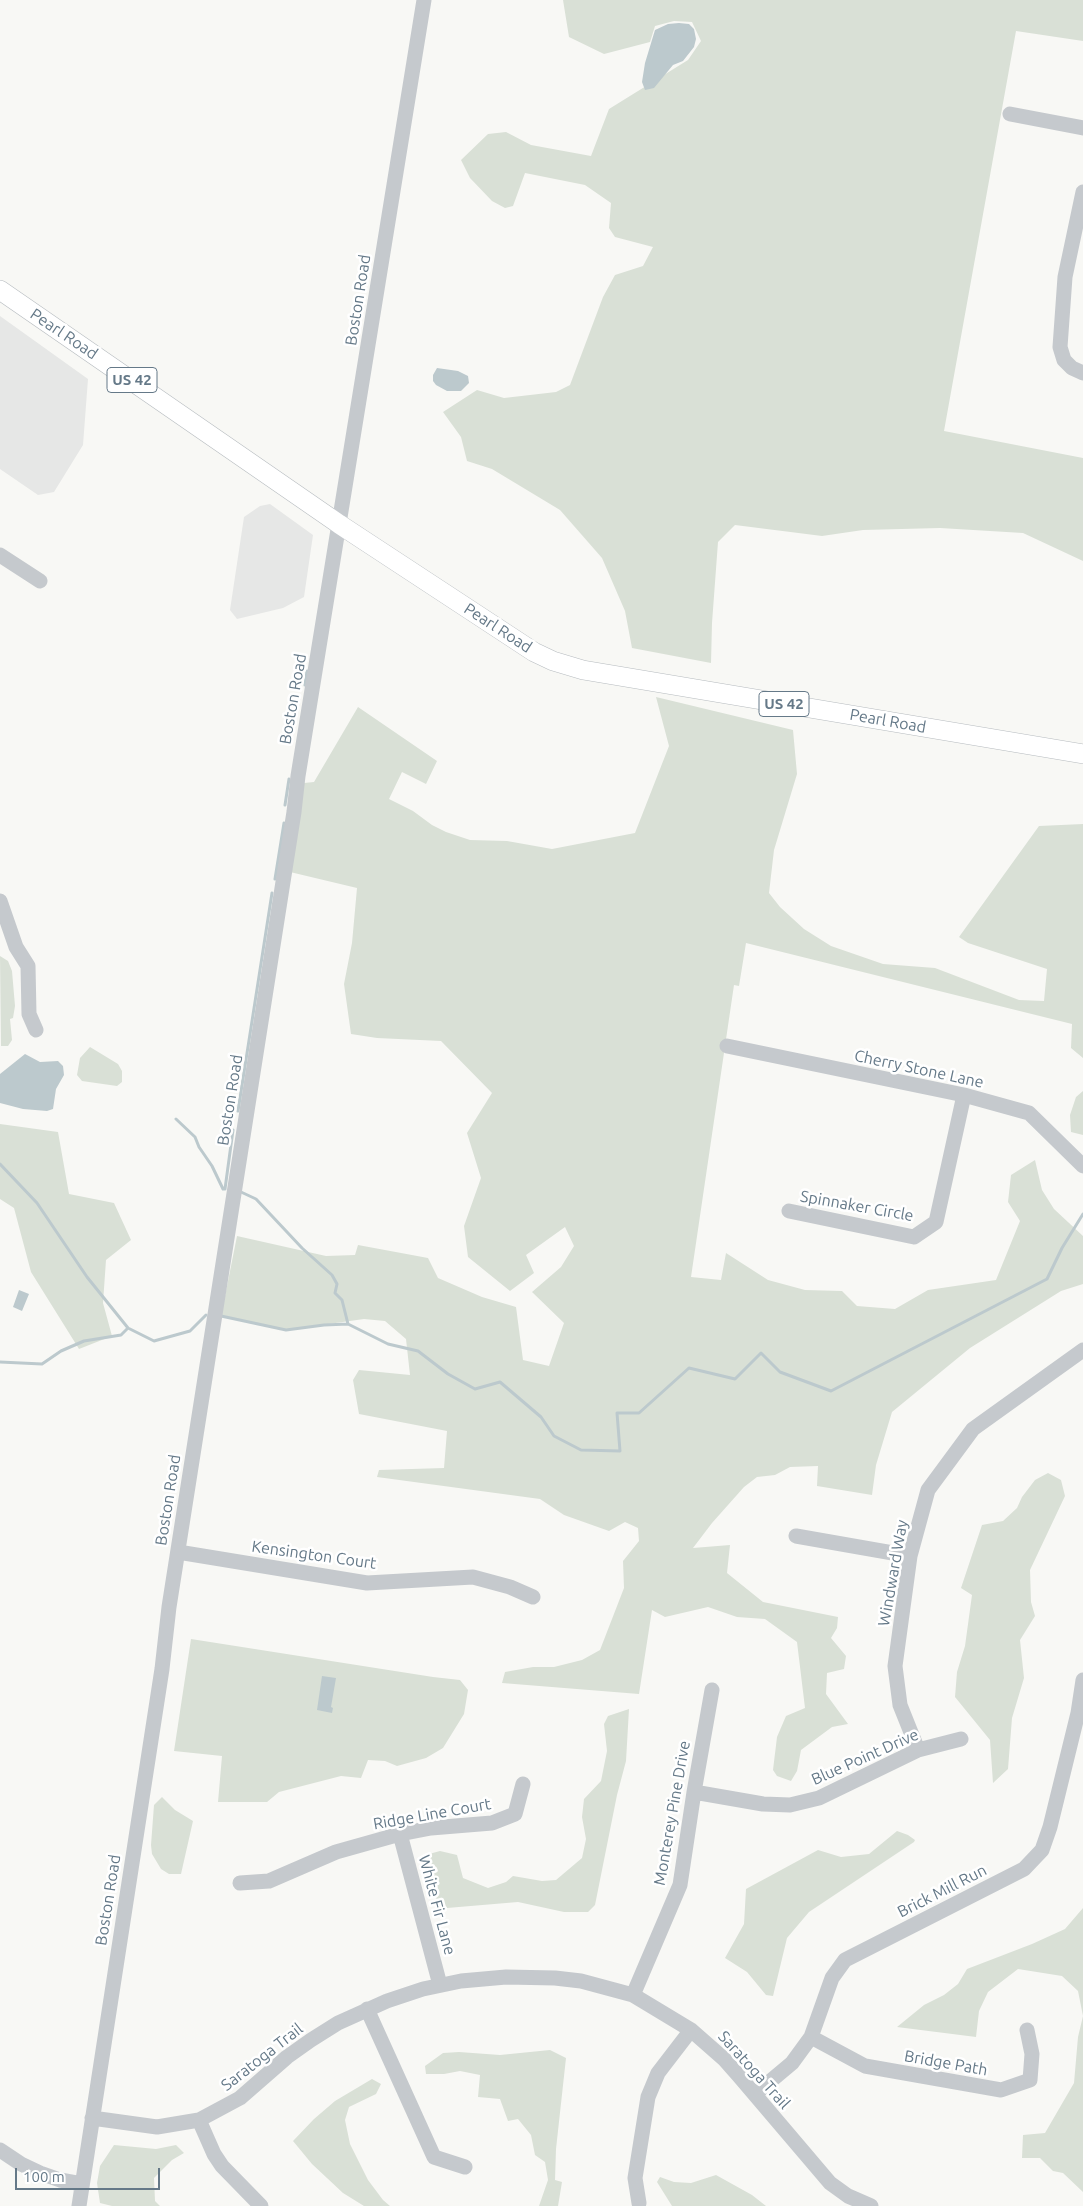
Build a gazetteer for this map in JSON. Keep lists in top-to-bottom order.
{
  "streets": {
    "main road": ["Pearl Road", "US 42"],
    "street": [
      "Boston Road",
      "Cherry Stone Lane",
      "Spinnaker Circle",
      "Kensington Court",
      "Windward Way",
      "Blue Point Drive",
      "Monterey Pine Drive",
      "Ridge Line Court",
      "Brick Mill Run",
      "White Fir Lane",
      "Saratoga Trail",
      "Bridge Path"
    ]
  },
  "crossings": [
    ["Boston Road", "Pearl Road"],
    ["Boston Road", "Kensington Court"],
    ["Boston Road", "Saratoga Trail"],
    ["Cherry Stone Lane", "Spinnaker Circle"],
    ["Windward Way", "Blue Point Drive"],
    ["Blue Point Drive", "Monterey Pine Drive"],
    ["Monterey Pine Drive", "Saratoga Trail"],
    ["Ridge Line Court", "White Fir Lane"],
    ["Brick Mill Run", "Saratoga Trail"],
    ["Brick Mill Run", "Bridge Path"],
    ["White Fir Lane", "Saratoga Trail"]
  ],
  "scale_bar": "100 m"
}
